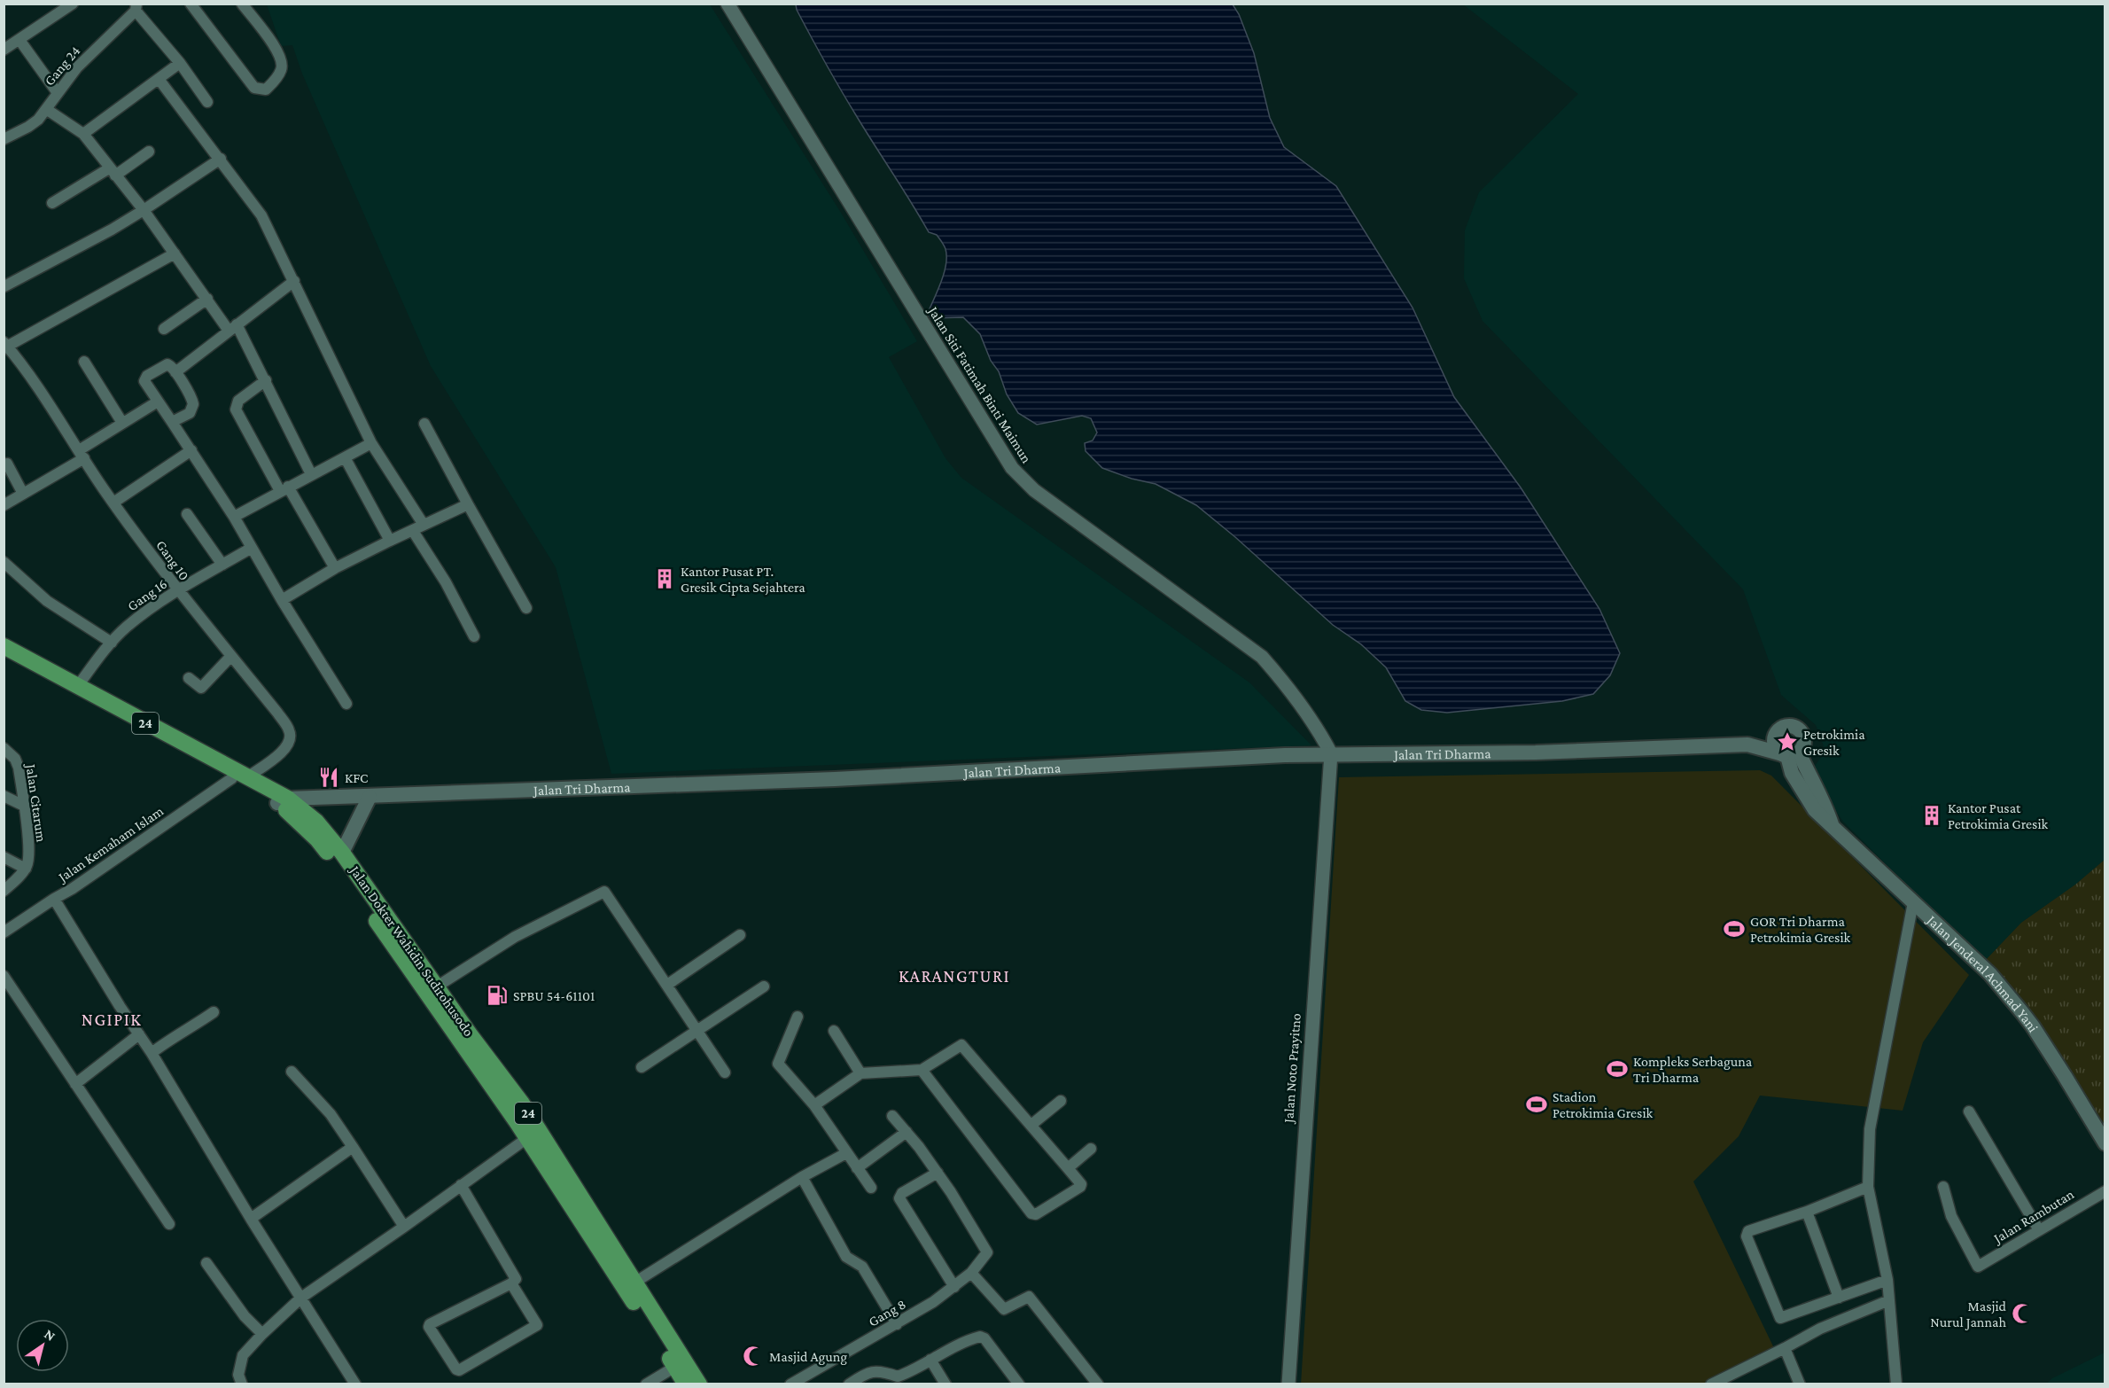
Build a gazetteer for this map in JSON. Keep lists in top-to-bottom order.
{
  "streets": {
    "highway": ["24", "Jalan Dokter Wahidin Sudirohusodo"],
    "main road": ["Jalan Tri Dharma", "Jalan Jenderal Achmad Yani"],
    "street": [
      "Gang 24",
      "Jalan Siti Fatimah Binti Maimun",
      "Gang 10",
      "Gang 16",
      "Jalan Citarum",
      "Jalan Kemaham Islam",
      "Jalan Noto Prayitno",
      "Jalan Rambutan",
      "Gang 8"
    ]
  },
  "crossings": [
    ["Jalan Siti Fatimah Binti Maimun", "Jalan Tri Dharma"],
    ["Jalan Siti Fatimah Binti Maimun", "Jalan Noto Prayitno"],
    ["Gang 10", "Gang 16"],
    ["Gang 10", "Jalan Kemaham Islam"],
    ["Gang 10", "Jalan Dokter Wahidin Sudirohusodo"],
    ["Gang 16", "Jalan Dokter Wahidin Sudirohusodo"],
    ["Jalan Tri Dharma", "Jalan Dokter Wahidin Sudirohusodo"],
    ["Jalan Tri Dharma", "Jalan Jenderal Achmad Yani"],
    ["Jalan Tri Dharma", "Jalan Noto Prayitno"],
    ["Jalan Kemaham Islam", "Jalan Dokter Wahidin Sudirohusodo"]
  ],
  "districts": ["KARANGTURI", "NGIPIK"],
  "places": {
    "building": ["Kantor Pusat PT. Gresik Cipta Sejahtera", "Kantor Pusat Petrokimia Gresik"],
    "place": ["Petrokimia Gresik"],
    "restaurant": ["KFC"],
    "sports": ["GOR Tri Dharma Petrokimia Gresik", "Kompleks Serbaguna Tri Dharma", "Stadion Petrokimia Gresik"],
    "fuel station": ["SPBU 54-61101"],
    "mosque": ["Masjid Nurul Jannah", "Masjid Agung"]
  },
  "north": "top right"
}
